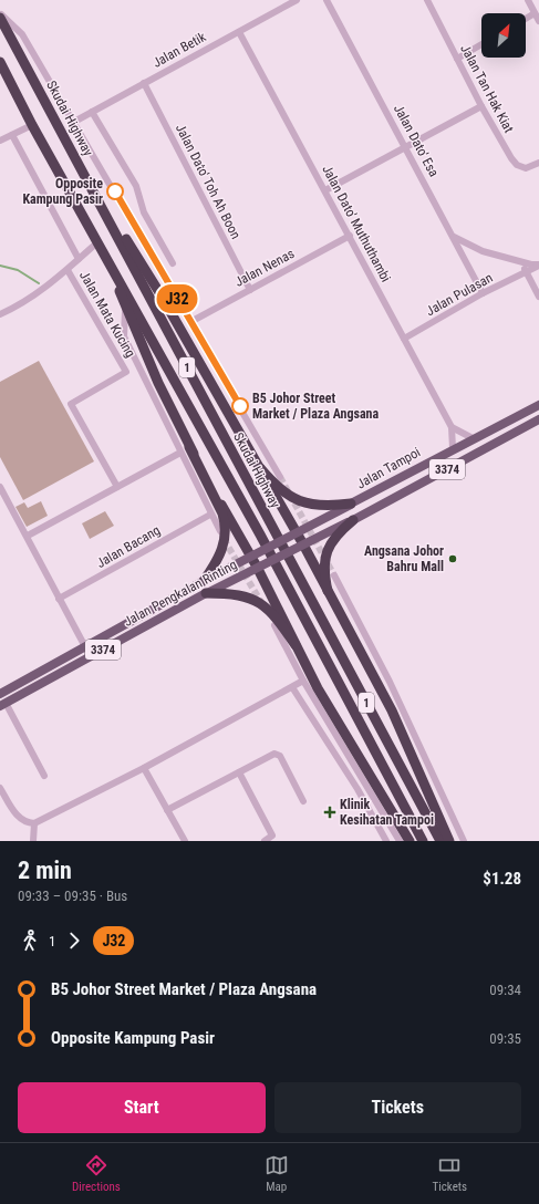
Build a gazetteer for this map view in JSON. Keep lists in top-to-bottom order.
{
  "streets": {
    "highway": ["Skudai Highway", "1"],
    "main road": ["Jalan Tampoi", "3374", "Jalan Pengkalan Rinting"],
    "street": [
      "Jalan Betik",
      "Jalan Tan Hak Kiat",
      "Jalan Dato' Esa",
      "Jalan Dato' Toh Ah Boon",
      "Jalan Dato' Muthuthambi",
      "Jalan Nenas",
      "Jalan Pulasan",
      "Jalan Mata Kucing",
      "Jalan Bacang"
    ]
  },
  "crossings": [
    ["Jalan Betik", "Jalan Dato' Toh Ah Boon"],
    ["Jalan Betik", "Jalan Dato' Muthuthambi"],
    ["Jalan Dato' Esa", "Jalan Pulasan"],
    ["Jalan Dato' Toh Ah Boon", "Jalan Nenas"],
    ["Jalan Dato' Muthuthambi", "Jalan Nenas"],
    ["Jalan Dato' Muthuthambi", "Jalan Pulasan"],
    ["Jalan Dato' Muthuthambi", "Jalan Tampoi"],
    ["Jalan Tampoi", "Jalan Pengkalan Rinting"],
    ["3374", "Jalan Pengkalan Rinting"]
  ],
  "places": {
    "other": ["Opposite Kampung Pasir", "B5 Johor Street Market / Plaza Angsana", "Angsana Johor Bahru Mall"],
    "health": ["Klinik Kesihatan Tampoi"]
  },
  "lines": ["bus line J32"],
  "north": "top right",
  "page": {
    "on_map": "J32",
    "heading": ["2 min", "09:33 – 09:35 · Bus", "$1.28"],
    "legs": ["1", "J32"],
    "list": [
      {
        "name": "B5 Johor Street Market / Plaza Angsana",
        "value": "09:34"
      },
      {
        "name": "Opposite Kampung Pasir",
        "value": "09:35"
      }
    ],
    "buttons": ["Start", "Tickets"],
    "tabs": ["Directions", "Map", "Tickets"]
  }
}
